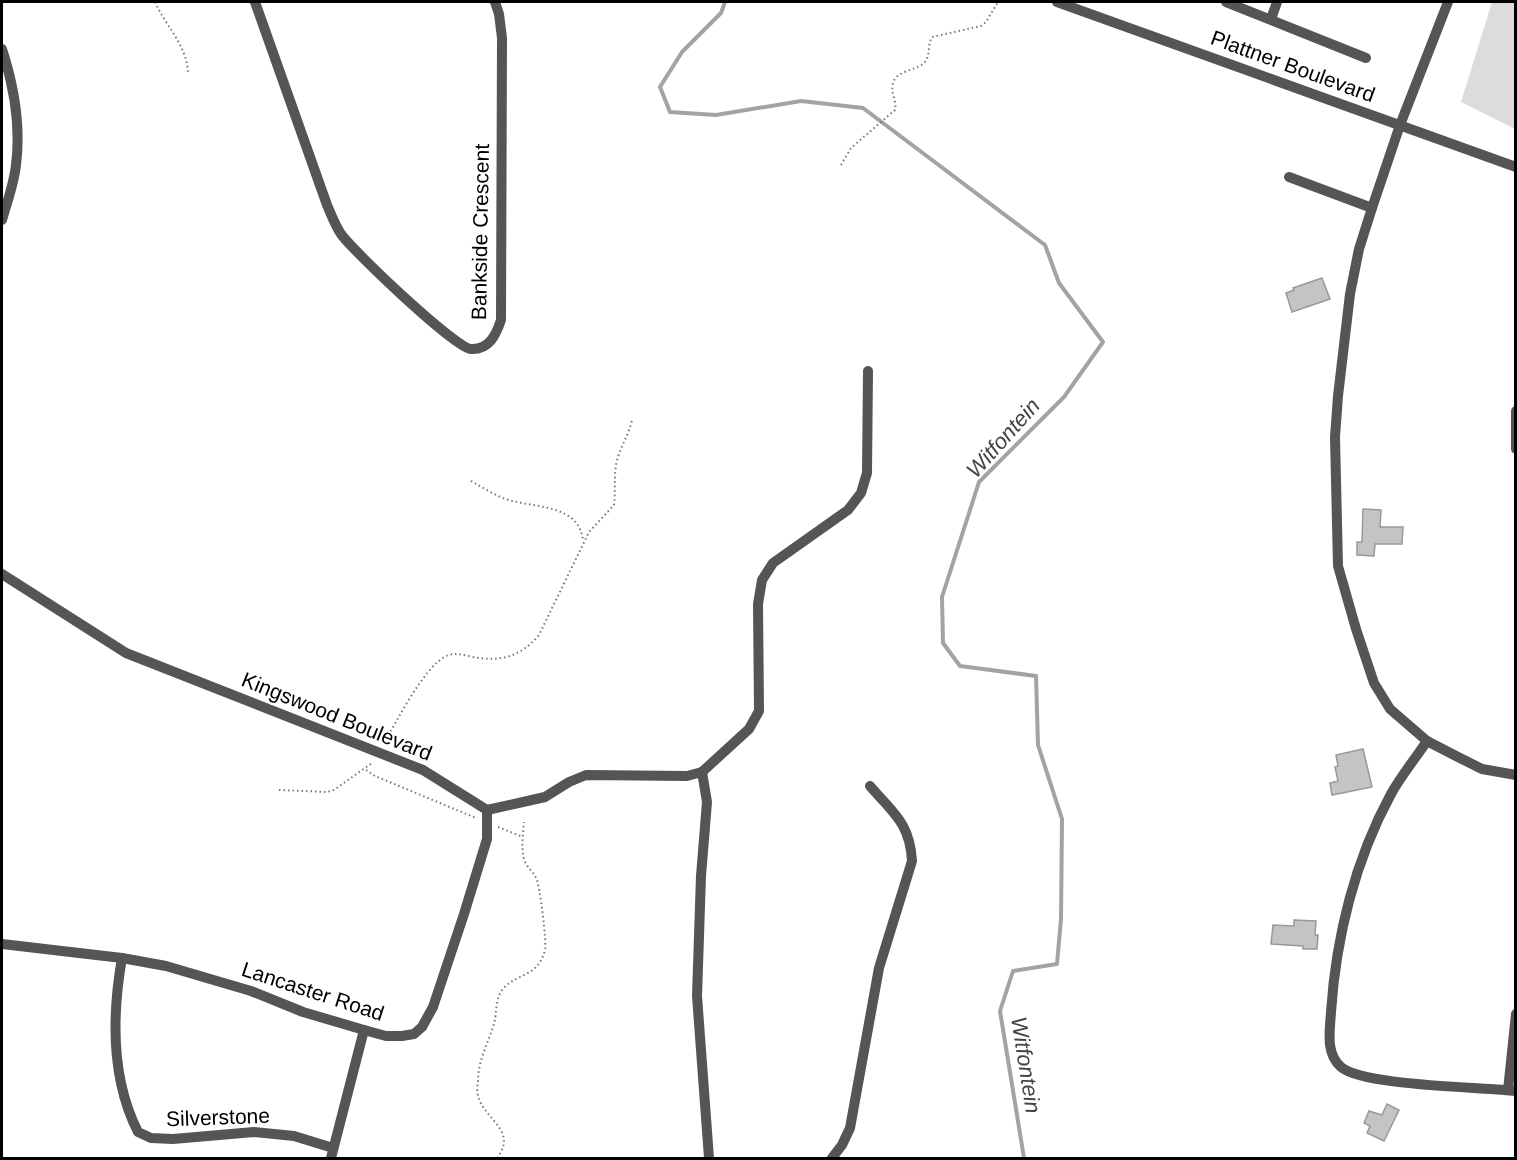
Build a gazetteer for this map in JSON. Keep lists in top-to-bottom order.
{
  "streets": {
    "street": [
      "Plattner Boulevard",
      "Bankside Crescent",
      "Kingswood Boulevard",
      "Lancaster Road",
      "Silverstone"
    ]
  },
  "crossings": [
    ["Kingswood Boulevard", "Lancaster Road"],
    ["Lancaster Road", "Silverstone"]
  ],
  "water": ["Witfontein"]
}
